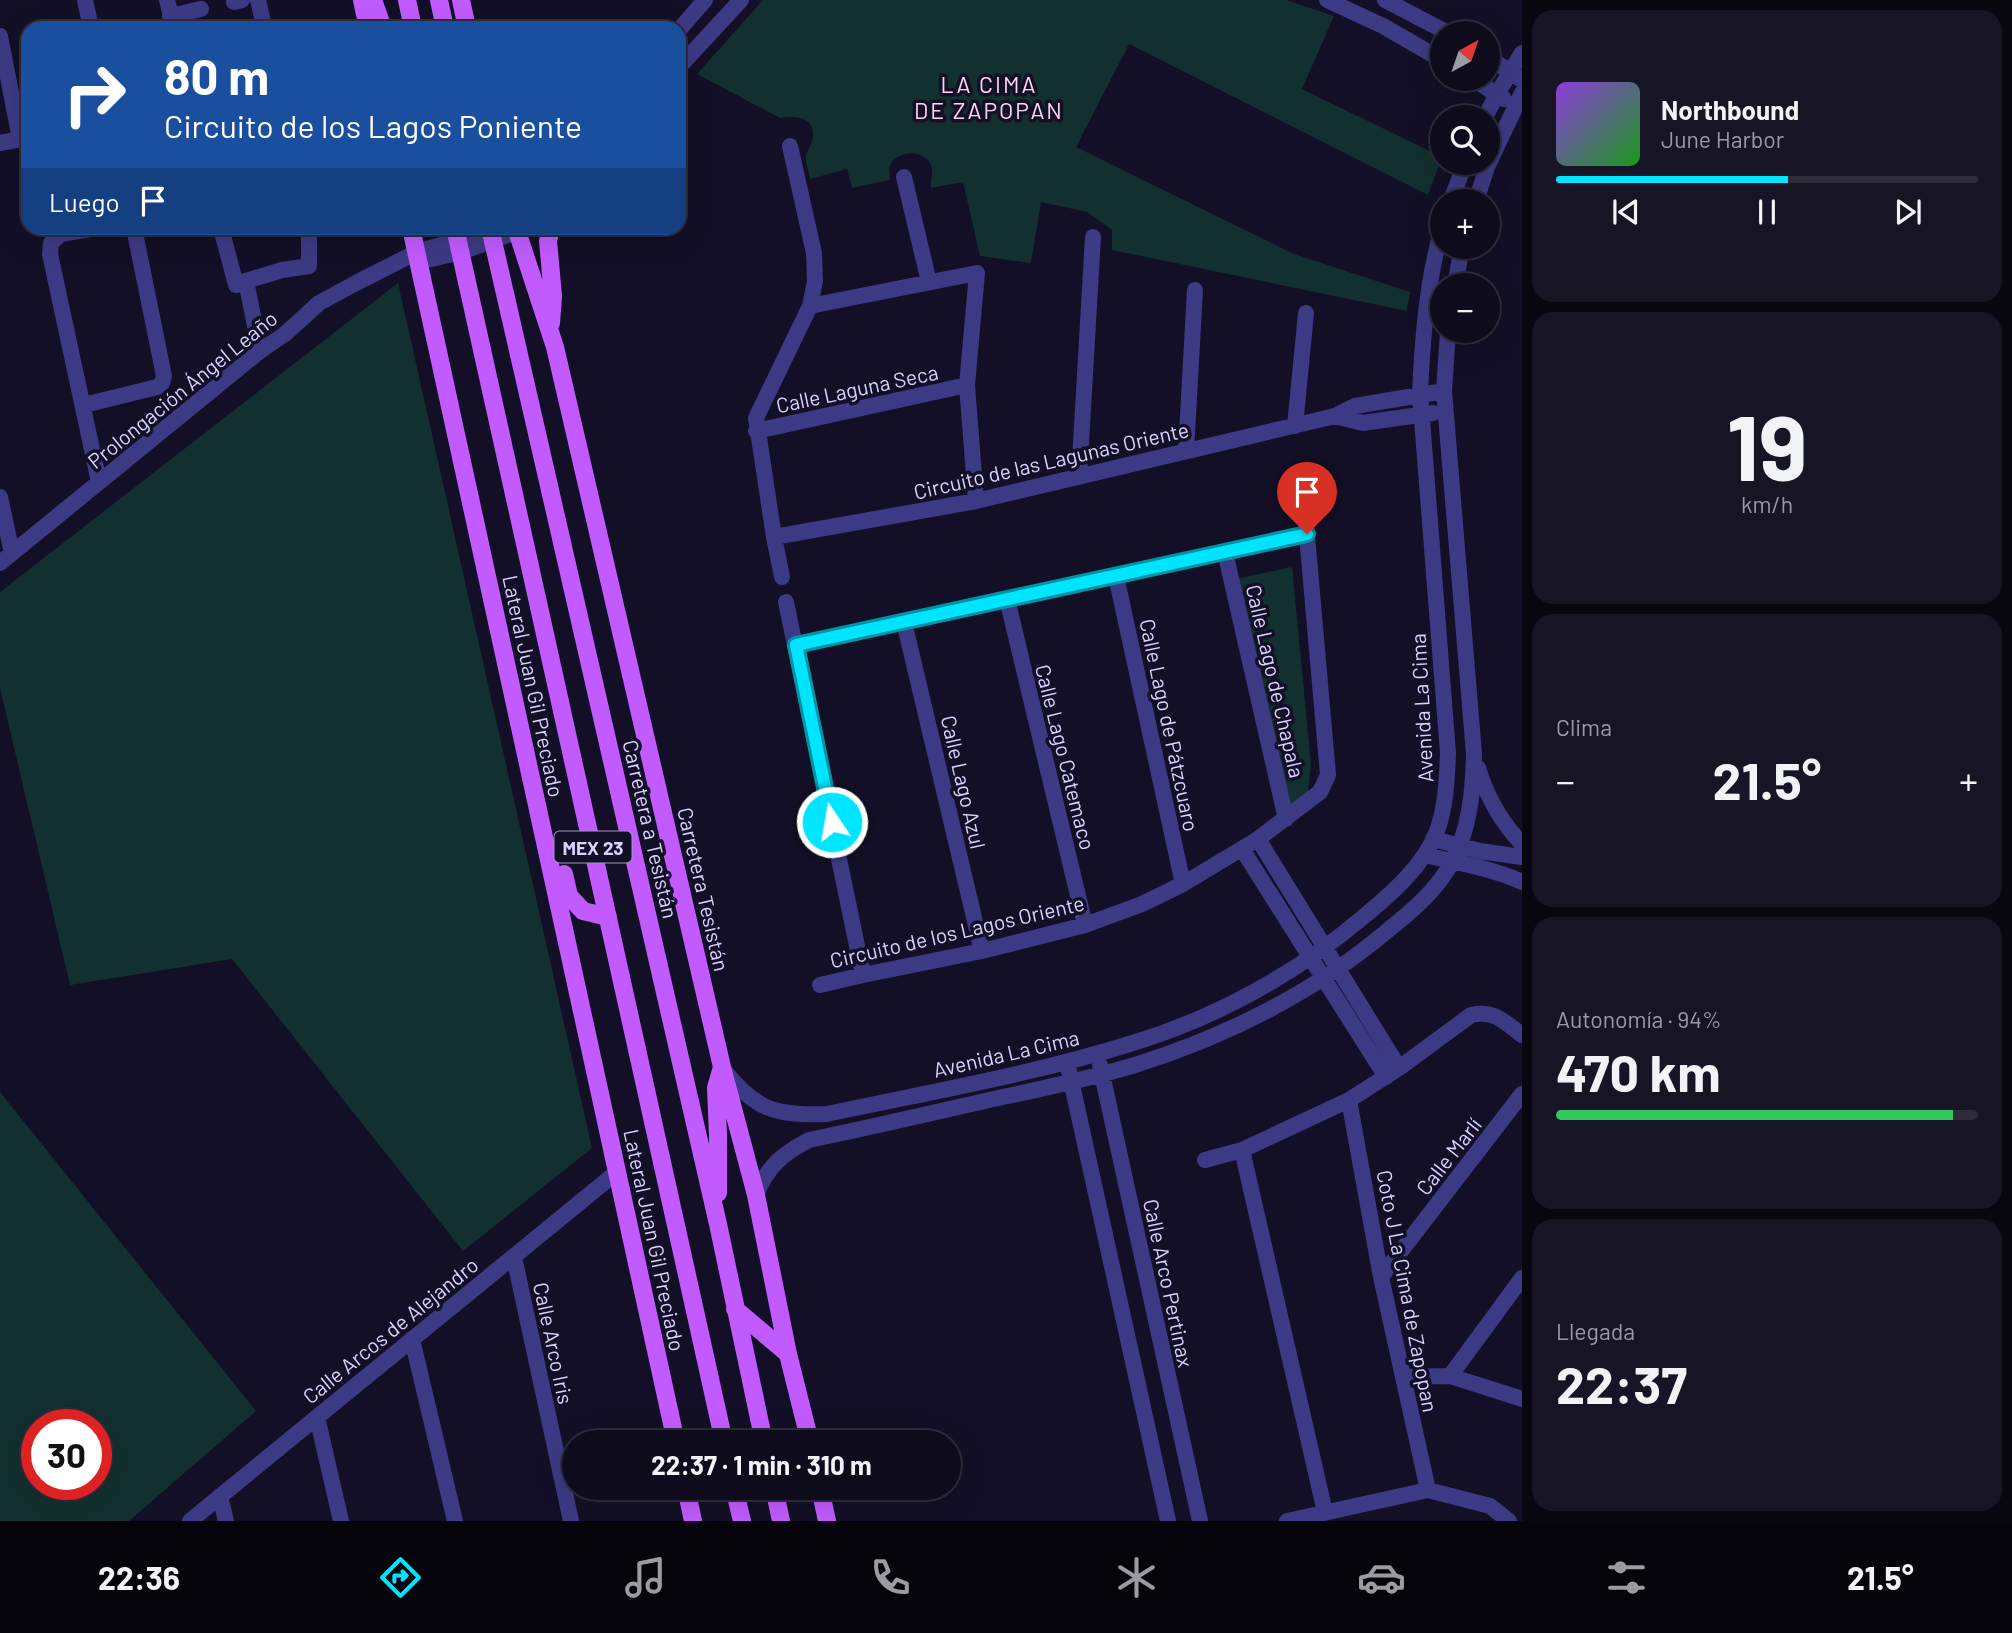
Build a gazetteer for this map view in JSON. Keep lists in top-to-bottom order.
{
  "streets": {
    "main road": [
      "Lateral Juan Gil Preciado",
      "Carretera a Tesistán",
      "MEX 23",
      "Carretera Tesistán"
    ],
    "street": [
      "Calle Laguna Seca",
      "Prolongación Ángel Leaño",
      "Circuito de las Lagunas Oriente",
      "Calle Lago de Chapala",
      "Avenida La Cima",
      "Calle Lago de Pátzcuaro",
      "Calle Lago Catemaco",
      "Calle Lago Azul",
      "Circuito de los Lagos Oriente",
      "Calle Marlí",
      "Calle Arco Pertinax",
      "Coto J La Cima de Zapopan",
      "Calle Arcos de Alejandro",
      "Calle Arco Iris"
    ]
  },
  "crossings": [
    ["Prolongación Ángel Leaño", "Lateral Juan Gil Preciado"],
    ["Prolongación Ángel Leaño", "MEX 23"],
    ["Circuito de las Lagunas Oriente", "Avenida La Cima"],
    ["Calle Lago de Chapala", "Circuito de los Lagos Oriente"],
    ["Lateral Juan Gil Preciado", "Calle Arcos de Alejandro"],
    ["Avenida La Cima", "Carretera Tesistán"],
    ["Avenida La Cima", "Calle Arco Pertinax"],
    ["Calle Lago de Pátzcuaro", "Circuito de los Lagos Oriente"],
    ["Calle Lago Catemaco", "Circuito de los Lagos Oriente"],
    ["Calle Lago Azul", "Circuito de los Lagos Oriente"],
    ["Calle Marlí", "Coto J La Cima de Zapopan"],
    ["Calle Arcos de Alejandro", "Calle Arco Iris"]
  ],
  "districts": ["LA CIMA DE ZAPOPAN"],
  "north": "top right",
  "page": {
    "map_buttons": ["+", "−"],
    "turn": ["80 m", "Circuito de los Lagos Poniente"],
    "song": ["Northbound", "June Harbor"],
    "then": "Luego",
    "tile": [
      ["19", "km/h"],
      "Clima",
      ["Autonomía · 94%", "470 km"],
      ["Llegada", "22:37"]
    ],
    "heat": ["−", "21.5°", "+"],
    "limit": "30",
    "trip": "22:37 · 1 min · 310 m",
    "tabs": ["22:36", "21.5°"]
  }
}
